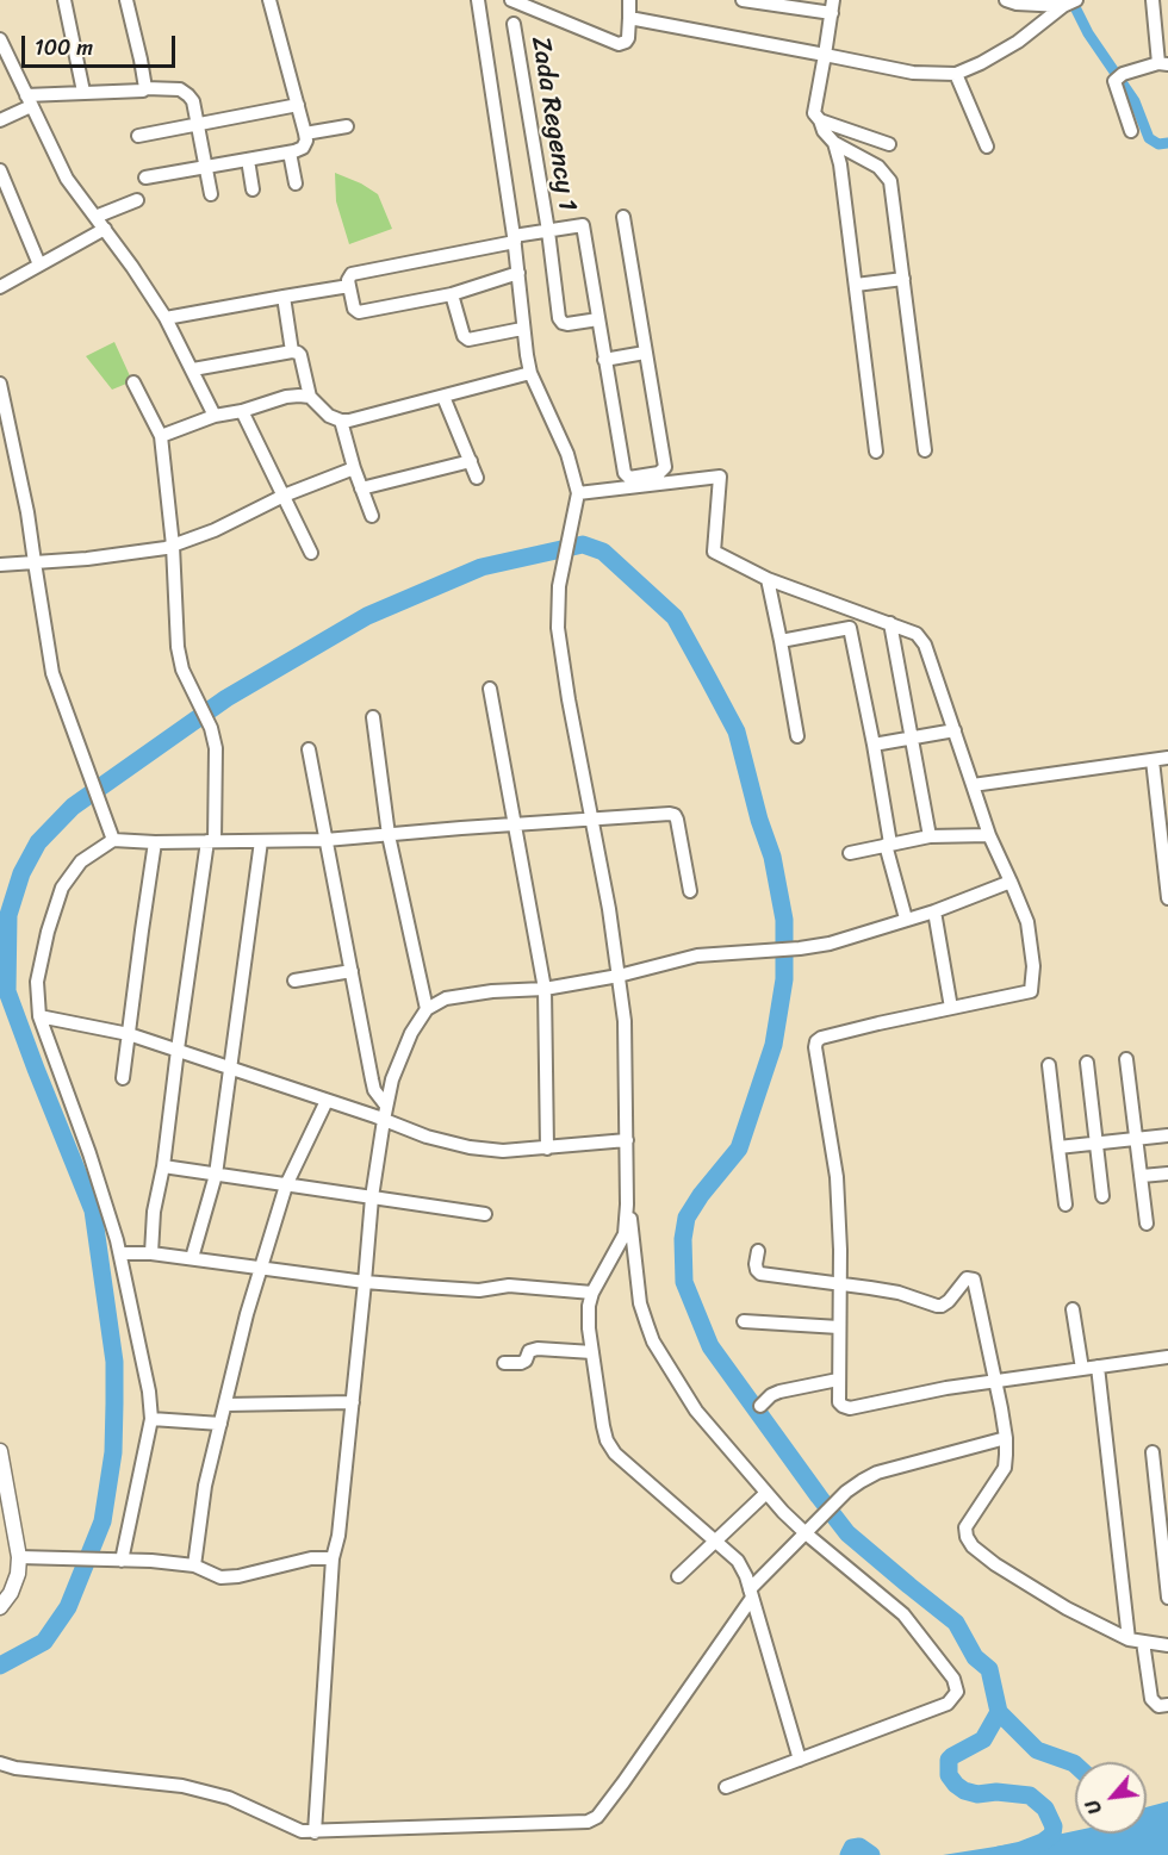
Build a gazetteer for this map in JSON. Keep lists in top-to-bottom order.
{
  "streets": {
    "street": ["Zada Regency 1"]
  },
  "scale_bar": "100 m",
  "north": "bottom left"
}
